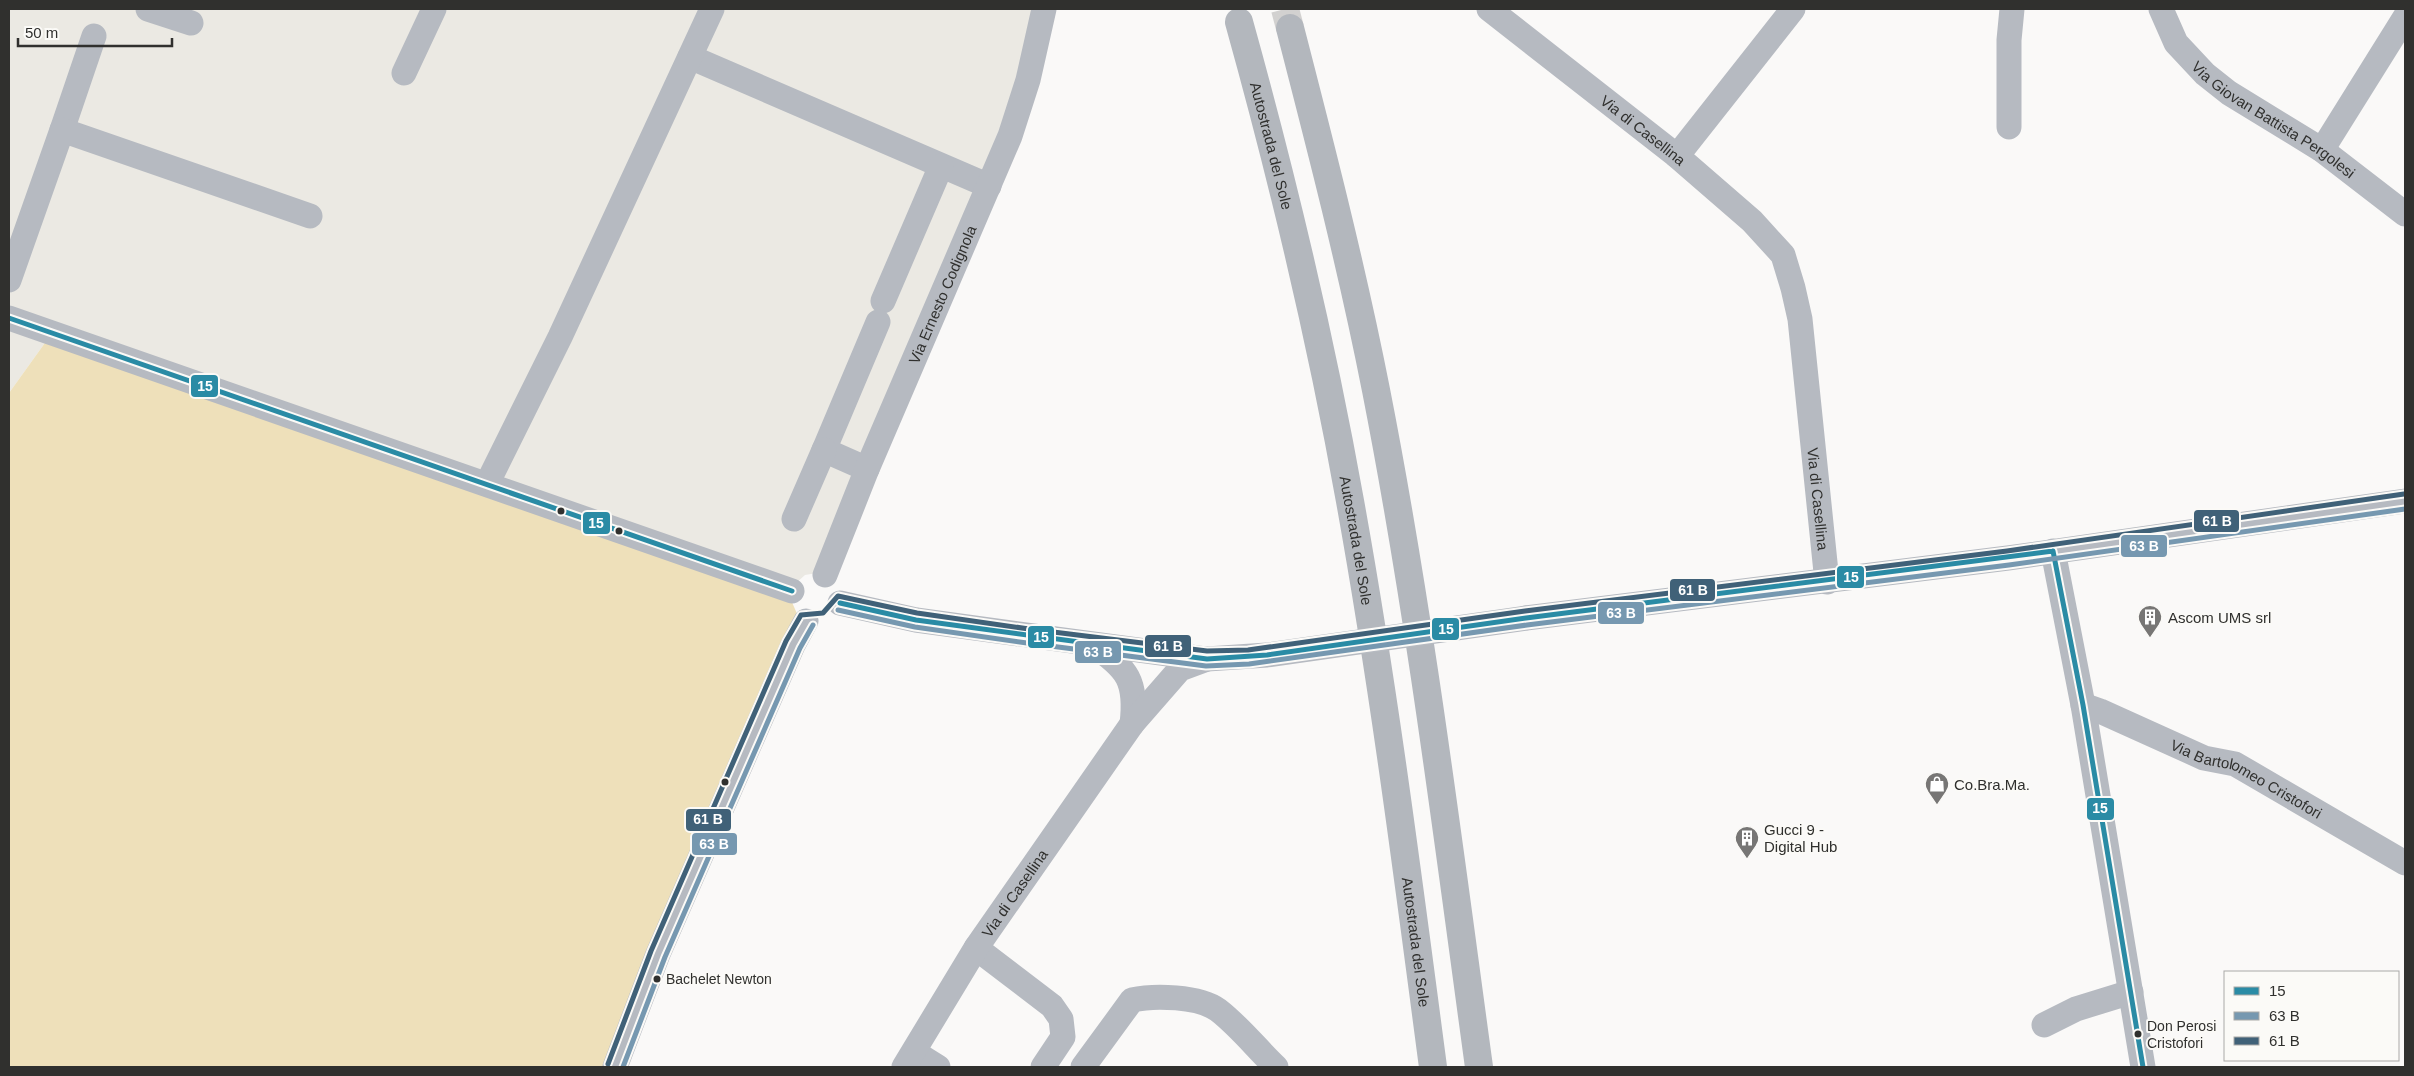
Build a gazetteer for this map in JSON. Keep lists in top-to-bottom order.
{
  "streets": {
    "highway": ["Autostrada del Sole"],
    "street": [
      "Via Giovan Battista Pergolesi",
      "Via di Casellina",
      "Via Ernesto Codignola",
      "Via Bartolomeo Cristofori"
    ]
  },
  "places": {
    "building": ["Ascom UMS srl", "Gucci 9 - Digital Hub"],
    "shop": ["Co.Bra.Ma."],
    "other": ["Bachelet Newton", "Don Perosi Cristofori"]
  },
  "lines": ["transit line 15"],
  "legend": ["15", "63 B", "61 B"],
  "scale_bar": "50 m"
}
